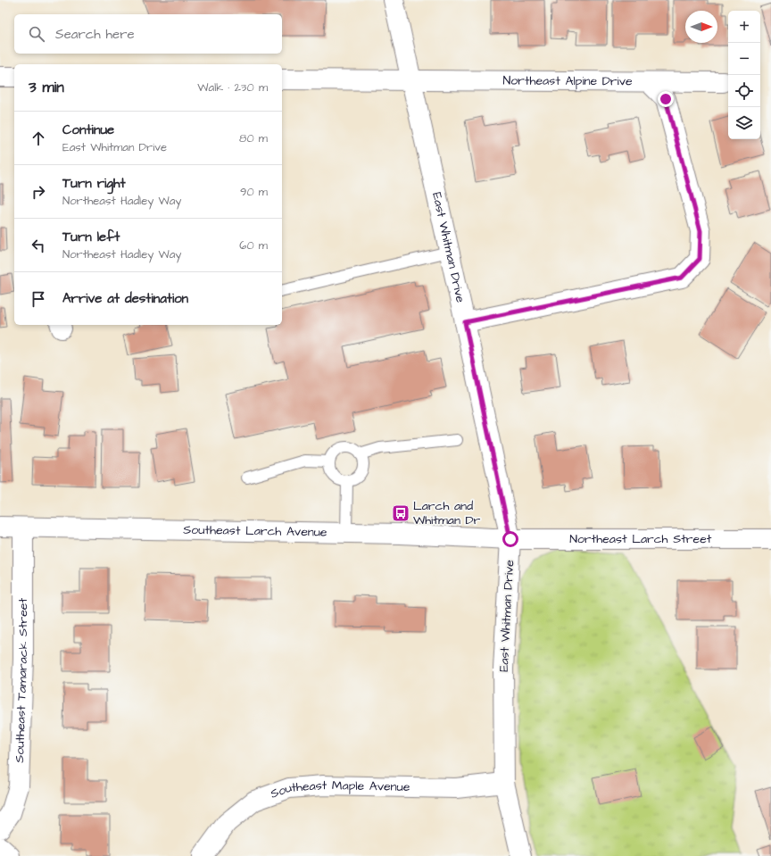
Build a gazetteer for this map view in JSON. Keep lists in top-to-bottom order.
{
  "streets": {
    "main road": [
      "Northeast Alpine Drive",
      "East Whitman Drive",
      "Southeast Larch Avenue",
      "Northeast Larch Street",
      "Southeast Tamarack Street",
      "Southeast Maple Avenue"
    ]
  },
  "crossings": [
    ["Northeast Alpine Drive", "East Whitman Drive"],
    ["East Whitman Drive", "Southeast Larch Avenue"],
    ["East Whitman Drive", "Northeast Larch Street"],
    ["East Whitman Drive", "Southeast Maple Avenue"],
    ["Southeast Larch Avenue", "Northeast Larch Street"],
    ["Southeast Larch Avenue", "Southeast Tamarack Street"]
  ],
  "places": {
    "bus stop": ["Larch and Whitman Dr"]
  },
  "north": "right",
  "page": {
    "map_buttons": ["+", "−"],
    "search": "Search here",
    "heading": ["3 min", "Walk · 230 m"],
    "list": [
      ["Continue", "East Whitman Drive", "80 m"],
      ["Turn right", "Northeast Hadley Way", "90 m"],
      ["Turn left", "Northeast Hadley Way", "60 m"],
      "Arrive at destination"
    ]
  }
}
